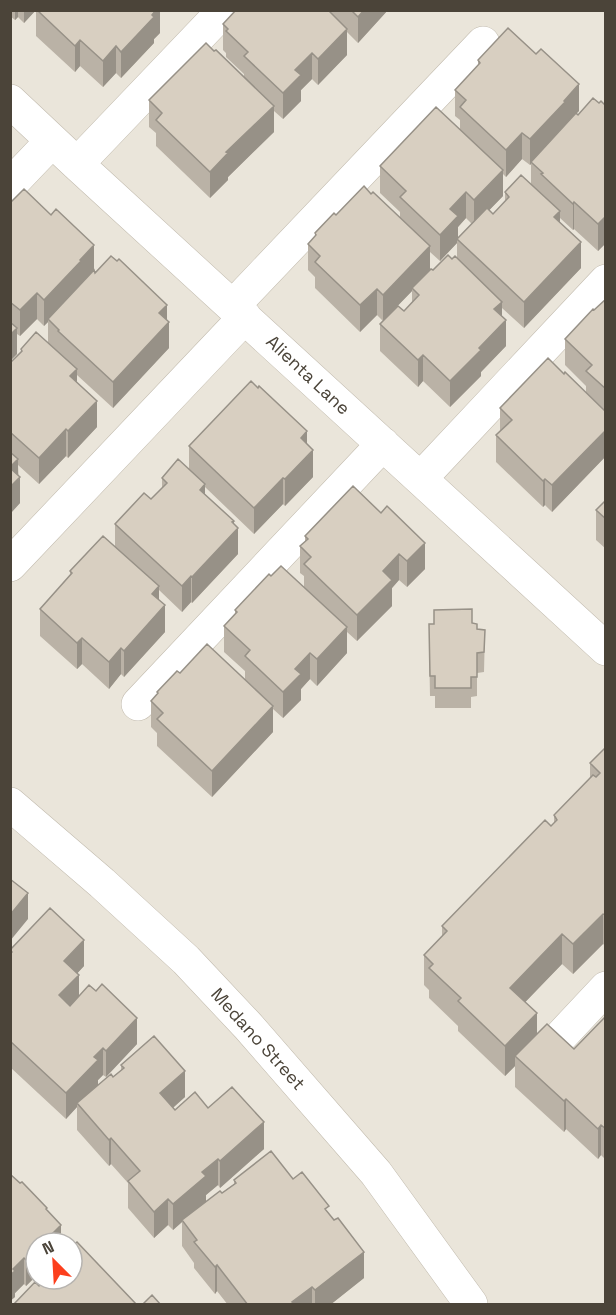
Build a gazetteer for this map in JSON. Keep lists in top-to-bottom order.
{
  "streets": {
    "street": ["Alienta Lane", "Medano Street"]
  },
  "north": "top left"
}
